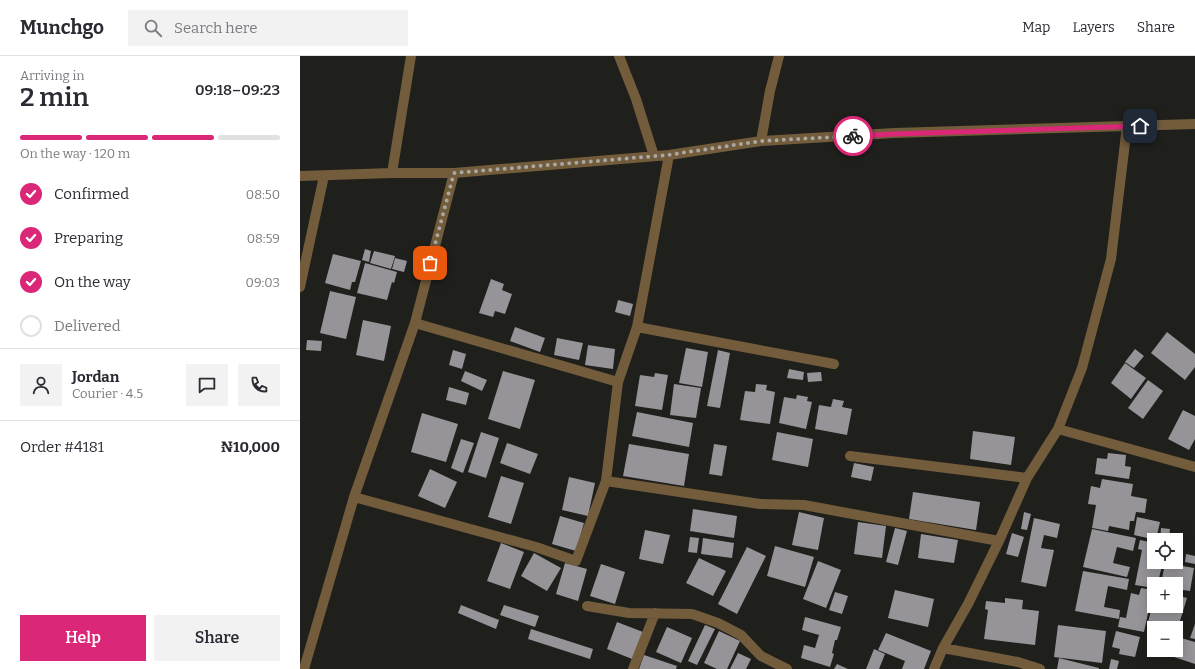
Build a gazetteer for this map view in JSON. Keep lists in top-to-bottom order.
{
  "page": {
    "header": "Munchgo",
    "search": "Search here",
    "nav": ["Map", "Layers", "Share"],
    "heading": ["2 min", "Arriving in", "09:18–09:23"],
    "panel": [
      "Jordan",
      "Courier · 4.5",
      "Order #4181",
      "₦10,000"
    ],
    "bar": "On the way · 120 m",
    "list": [
      ["Confirmed", "08:50"],
      ["Preparing", "08:59"],
      ["On the way", "09:03"],
      "Delivered"
    ],
    "map_buttons": ["+", "−"],
    "buttons": ["Help", "Share"]
  }
}
